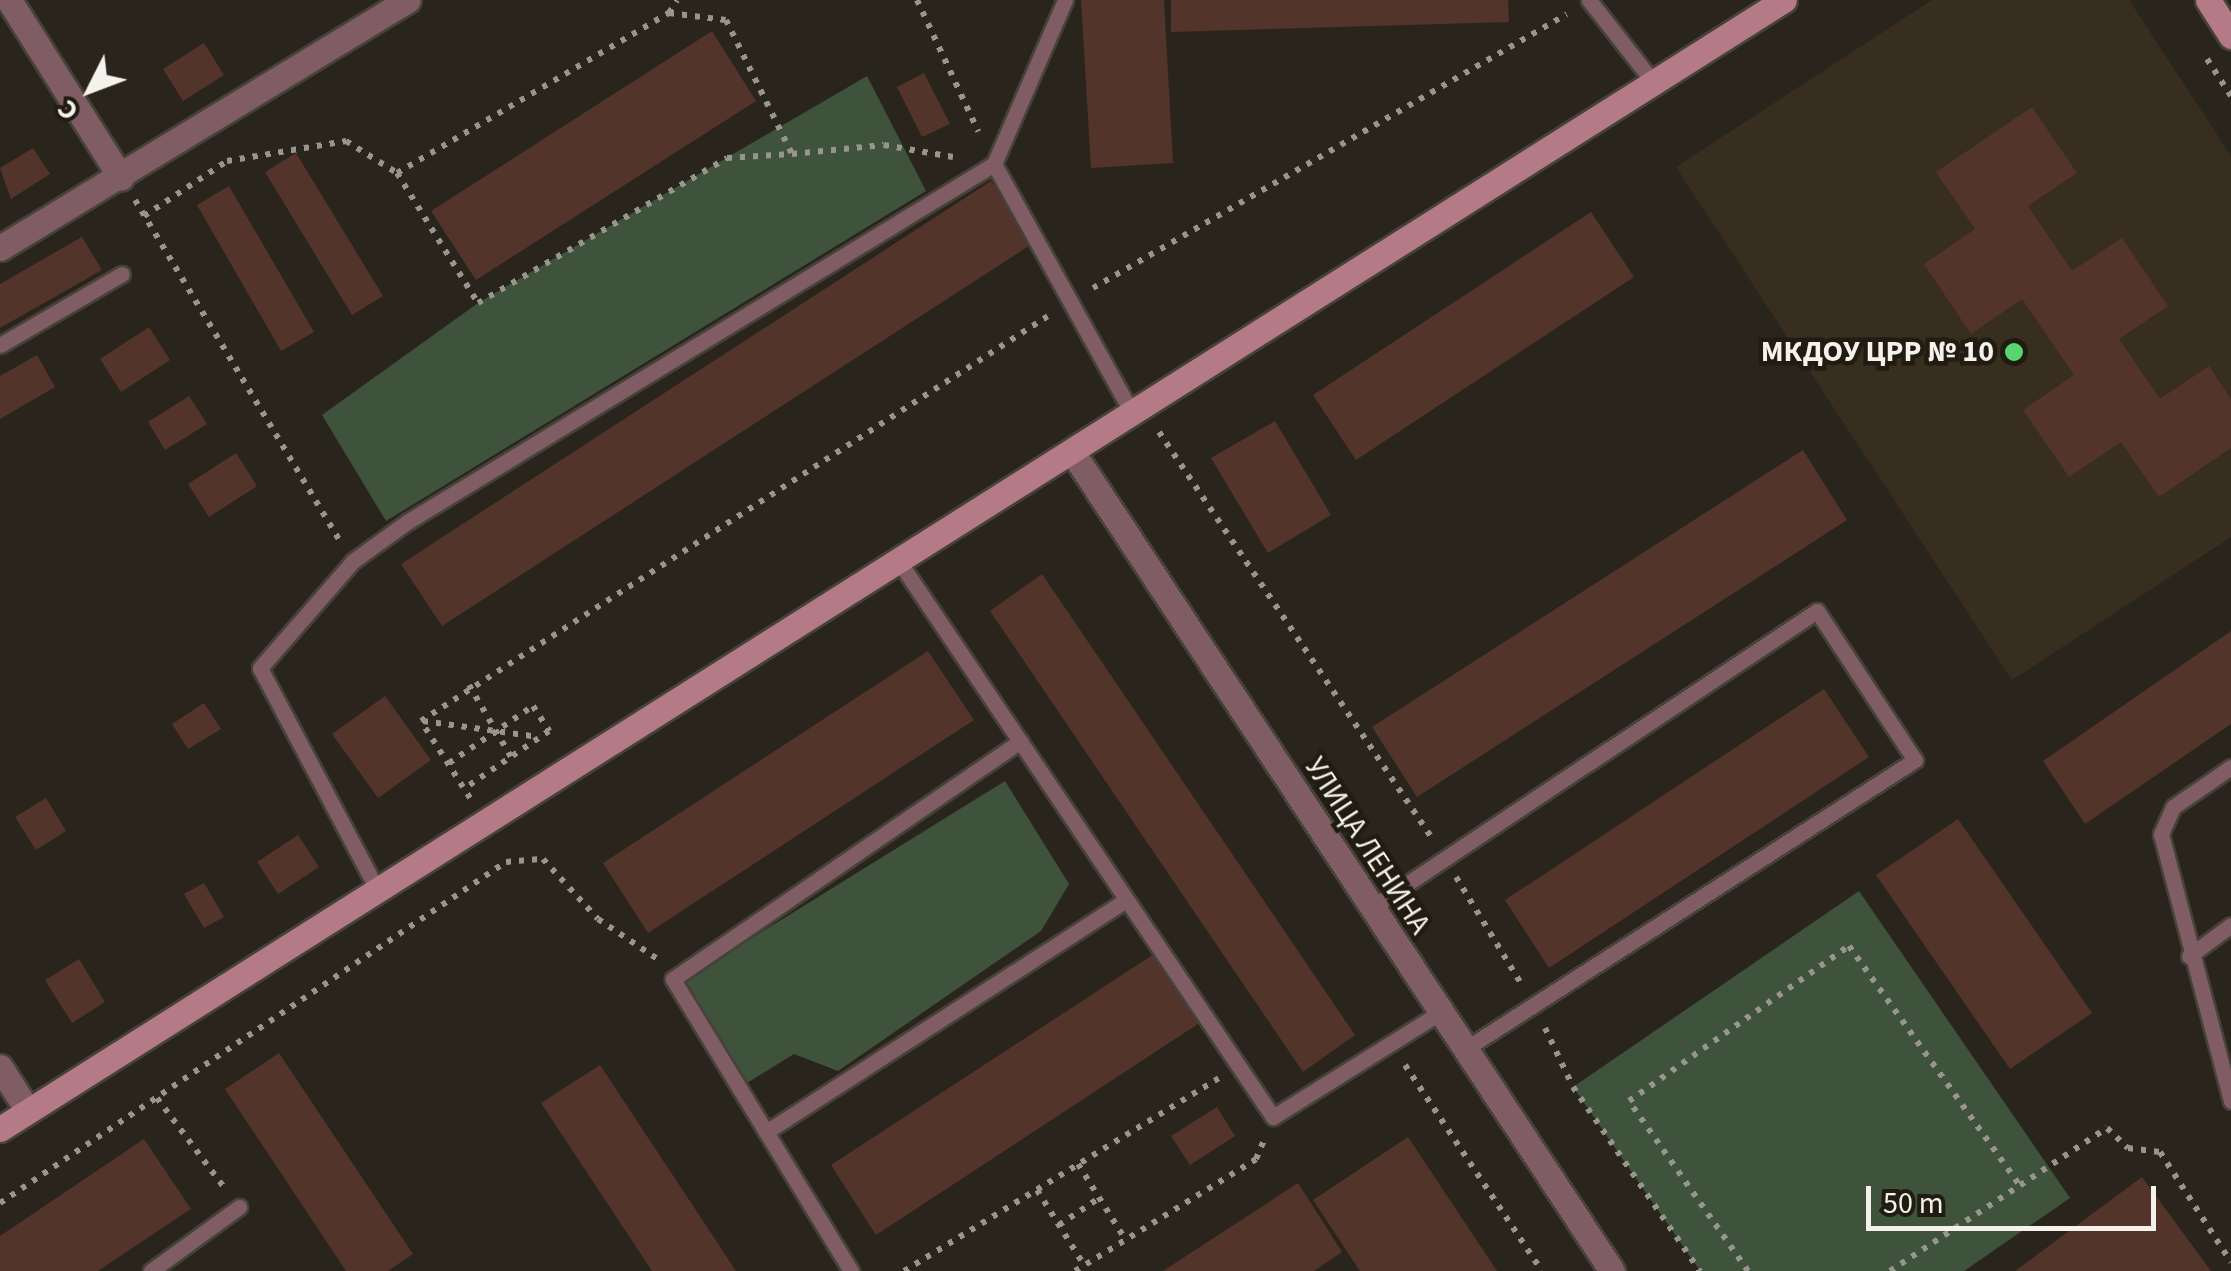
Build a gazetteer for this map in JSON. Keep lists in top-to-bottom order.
{
  "streets": {
    "street": ["УЛИЦА ЛЕНИНА"]
  },
  "places": ["МКДОУ ЦРР № 10"],
  "scale_bar": "50 m",
  "north": "bottom left"
}
